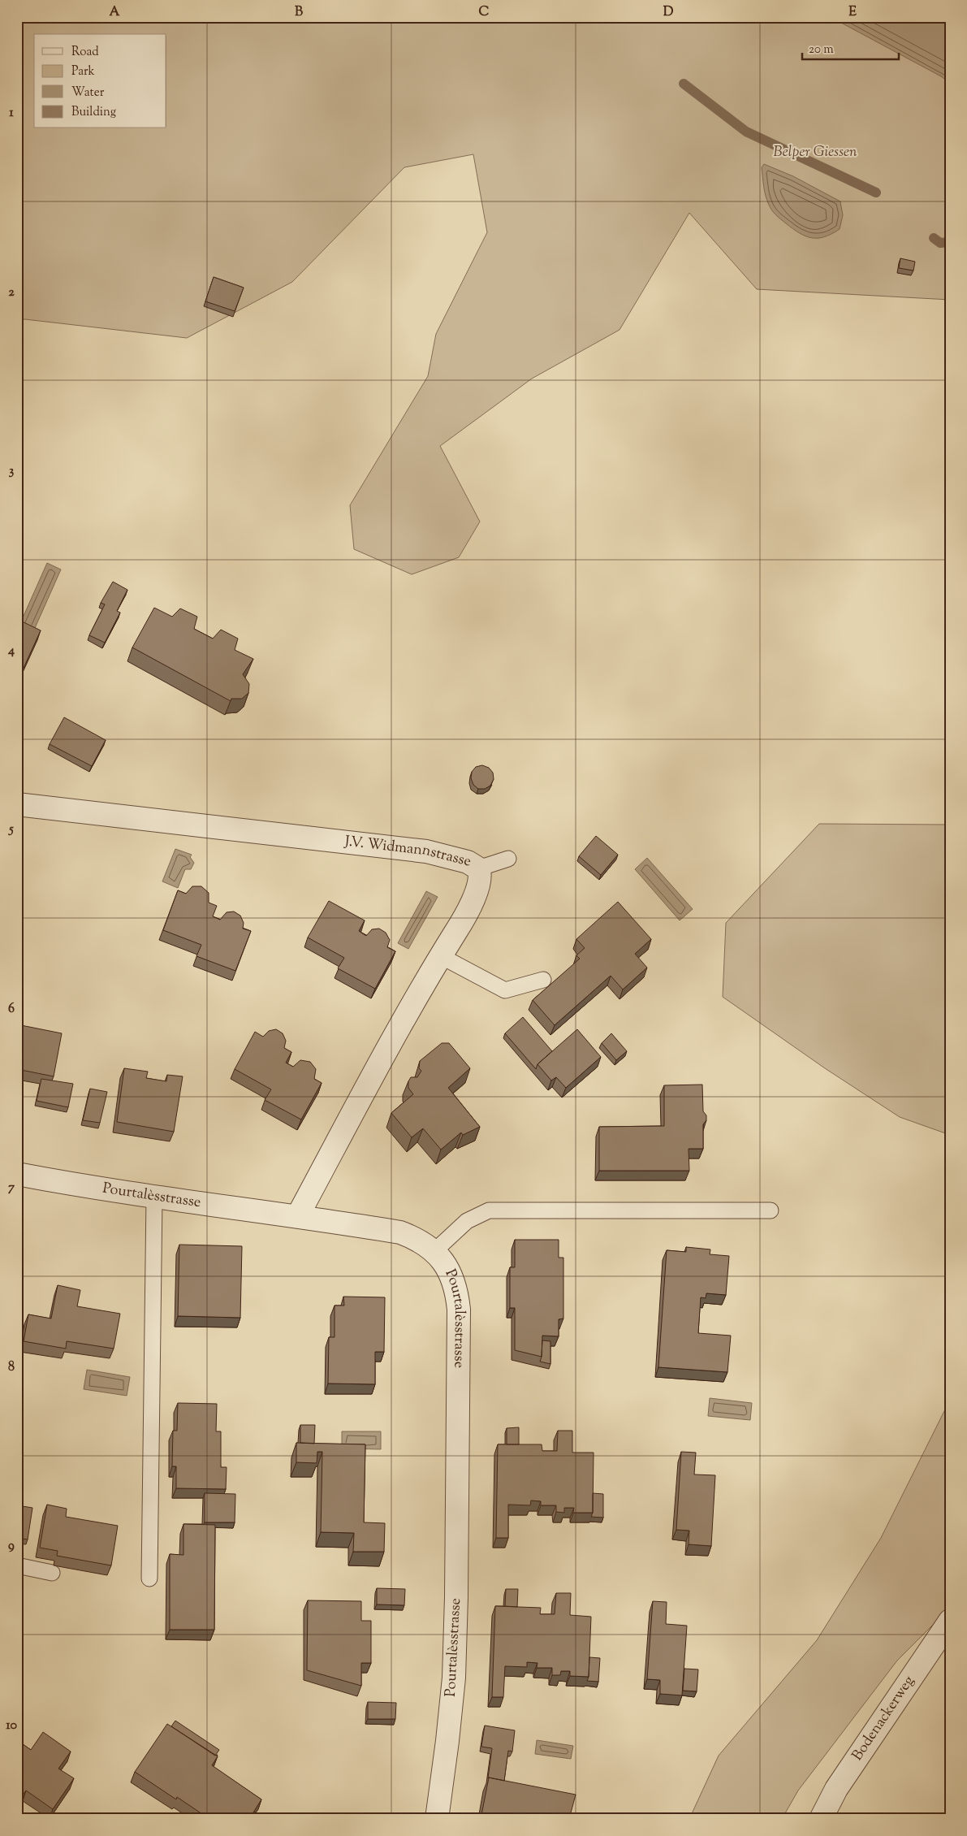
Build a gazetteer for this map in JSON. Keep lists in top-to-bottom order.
{
  "streets": {
    "street": ["J.V. Widmannstrasse", "Pourtalèsstrasse", "Bodenackerweg"]
  },
  "crossings": [
    ["J.V. Widmannstrasse", "Pourtalèsstrasse"]
  ],
  "parks": ["Belper Giessen"],
  "legend": [
    "Road",
    "Park",
    "Water",
    "Building"
  ],
  "scale_bar": "20 m",
  "grid": {
    "columns": [
      "A",
      "B",
      "C",
      "D",
      "E"
    ],
    "rows": [
      "1",
      "2",
      "3",
      "4",
      "5",
      "6",
      "7",
      "8",
      "9",
      "10"
    ]
  }
}
